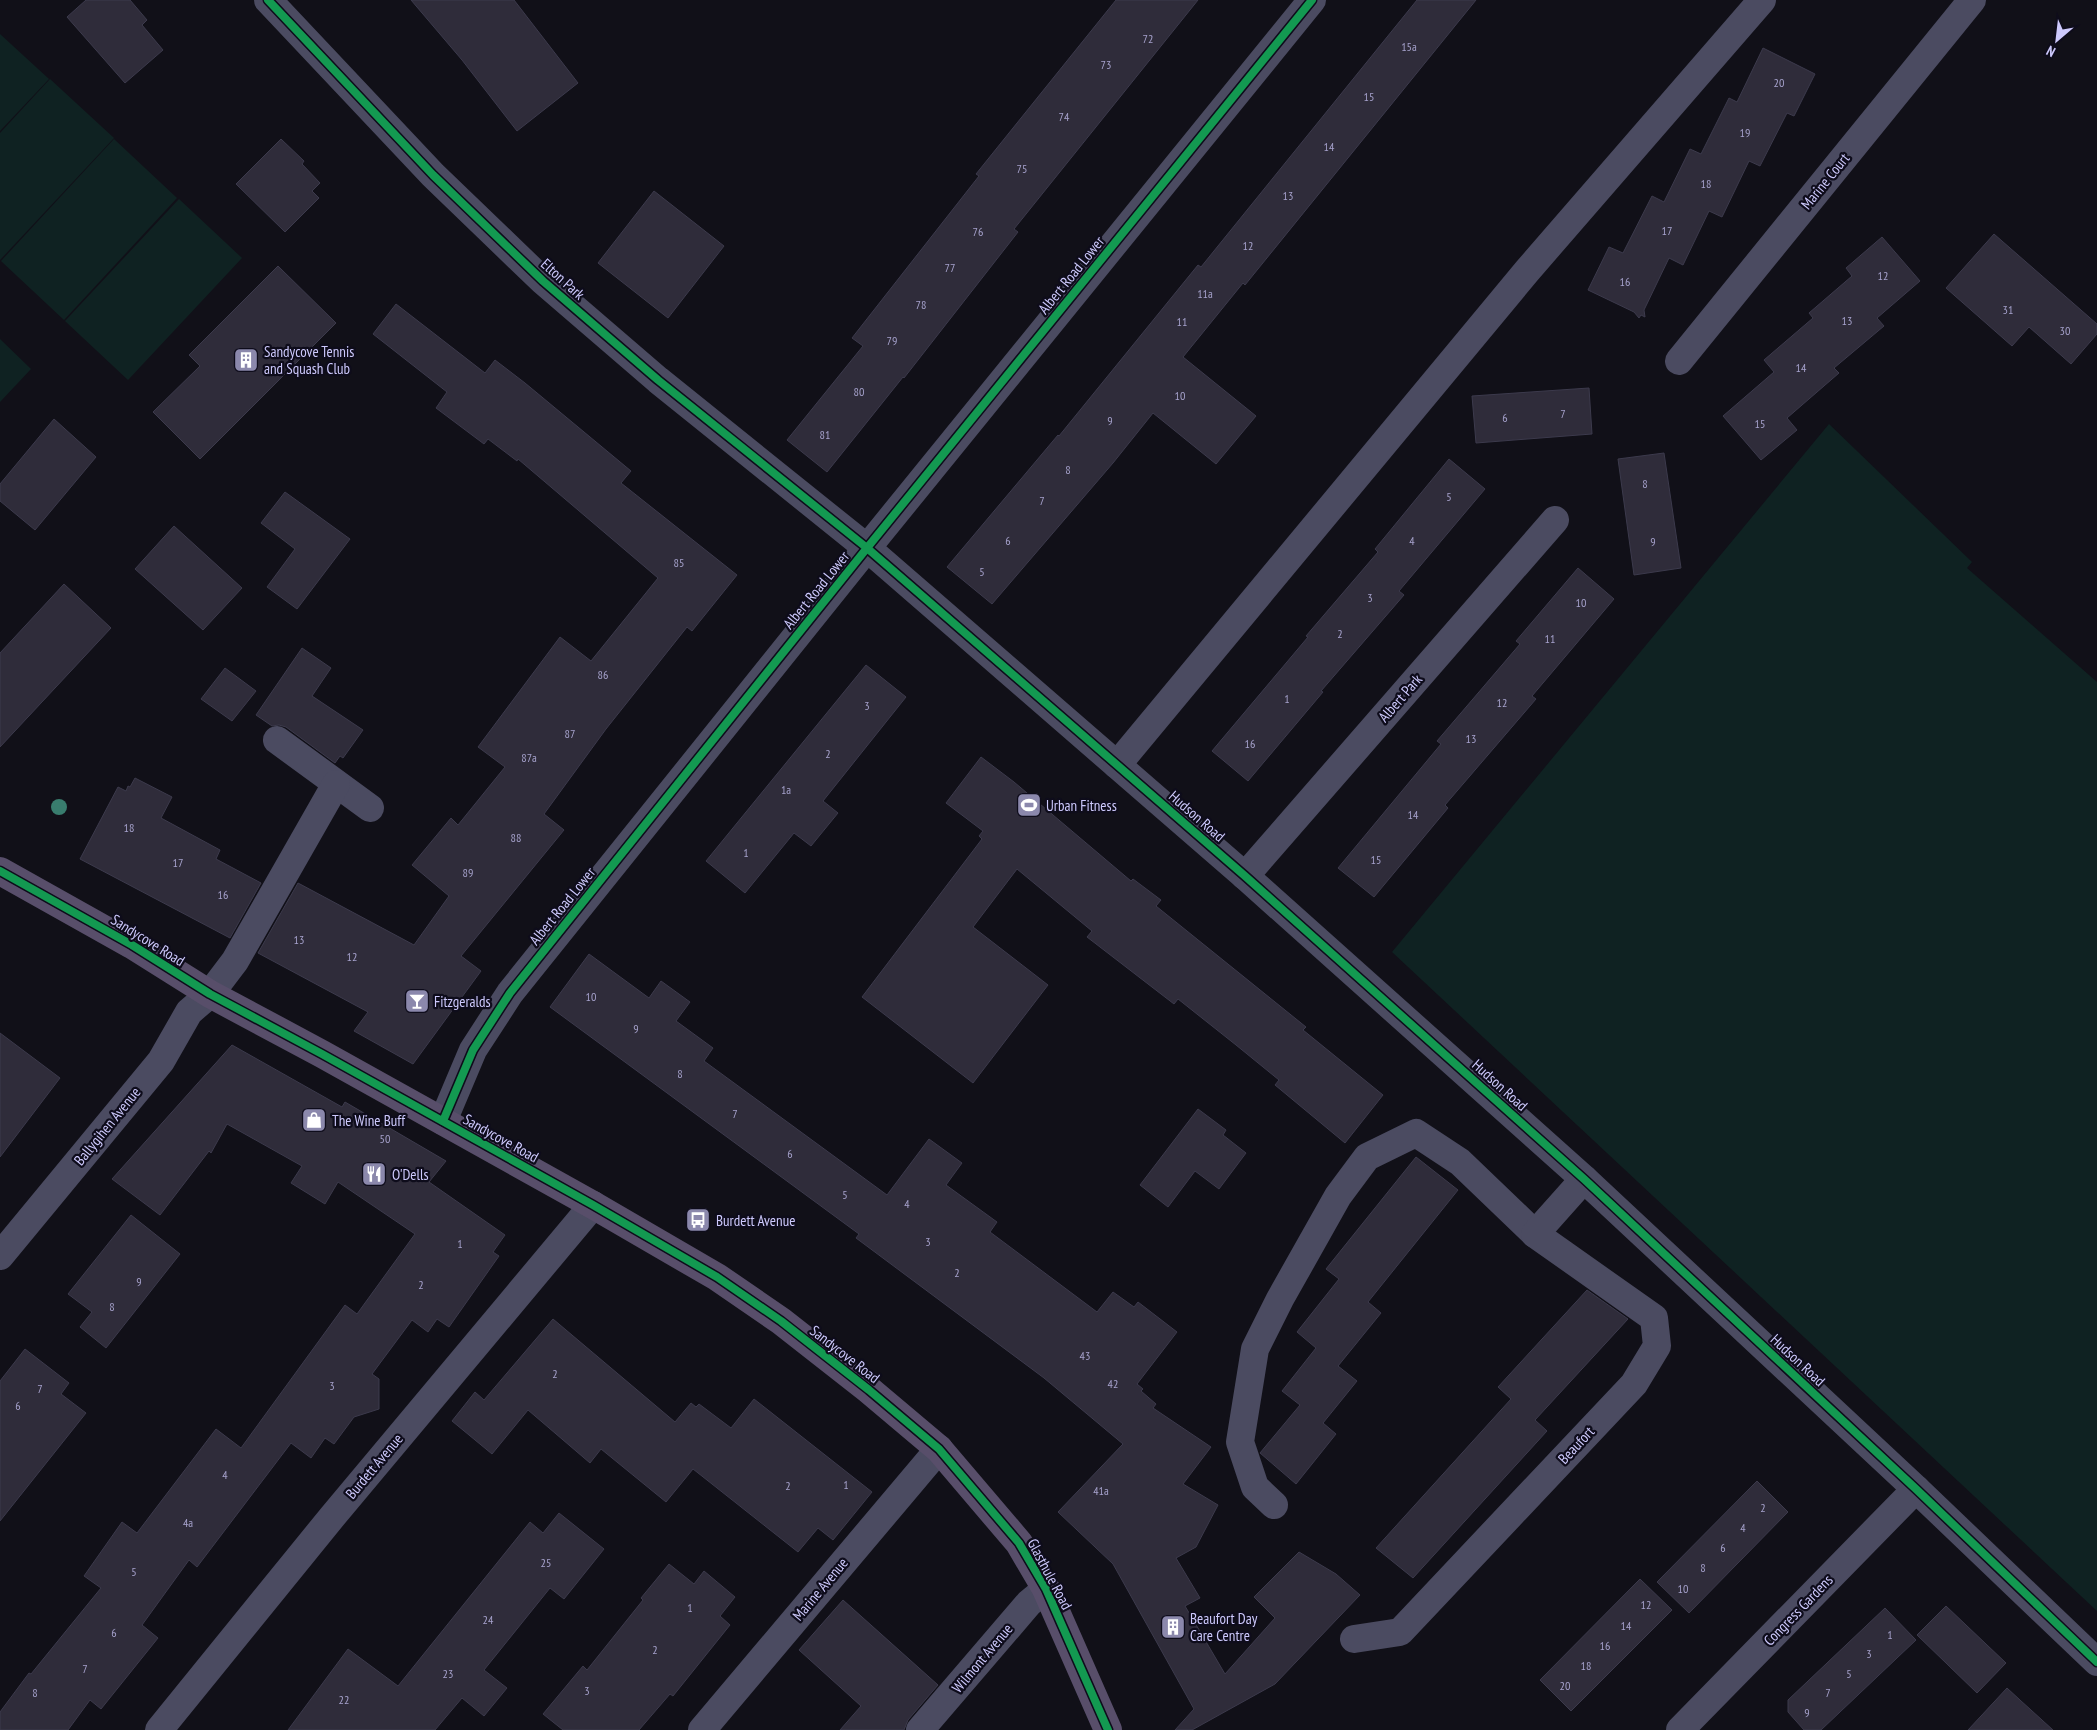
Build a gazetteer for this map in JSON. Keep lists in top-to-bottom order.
{
  "streets": {
    "main road": ["Sandycove Road", "Glasthule Road"],
    "street": [
      "Marine Court",
      "Albert Road Lower",
      "Elton Park",
      "Albert Park",
      "Hudson Road",
      "Ballygihen Avenue",
      "Beaufort",
      "Burdett Avenue",
      "Marine Avenue",
      "Congress Gardens",
      "Wilmont Avenue"
    ]
  },
  "crossings": [
    ["Albert Road Lower", "Elton Park"],
    ["Albert Road Lower", "Hudson Road"],
    ["Albert Road Lower", "Sandycove Road"],
    ["Elton Park", "Hudson Road"],
    ["Albert Park", "Hudson Road"],
    ["Hudson Road", "Congress Gardens"],
    ["Sandycove Road", "Ballygihen Avenue"],
    ["Sandycove Road", "Burdett Avenue"],
    ["Sandycove Road", "Glasthule Road"],
    ["Sandycove Road", "Marine Avenue"],
    ["Glasthule Road", "Marine Avenue"],
    ["Glasthule Road", "Wilmont Avenue"]
  ],
  "places": {
    "building": ["Sandycove Tennis and Squash Club", "Beaufort Day Care Centre"],
    "sports": ["Urban Fitness"],
    "bar": ["Fitzgeralds"],
    "shop": ["The Wine Buff"],
    "restaurant": ["O'Dells"],
    "bus stop": ["Burdett Avenue"]
  },
  "house_numbers": [
    "72",
    "15a",
    "73",
    "20",
    "15",
    "74",
    "19",
    "14",
    "75",
    "18",
    "13",
    "17",
    "76",
    "12",
    "77",
    "12",
    "16",
    "11a",
    "78",
    "31",
    "13",
    "11",
    "30",
    "79",
    "14",
    "80",
    "10",
    "7",
    "6",
    "9",
    "15",
    "81",
    "8",
    "8",
    "5",
    "7",
    "6",
    "4",
    "9",
    "85",
    "5",
    "3",
    "10",
    "2",
    "11",
    "86",
    "1",
    "12",
    "3",
    "87",
    "13",
    "16",
    "2",
    "87a",
    "1a",
    "14",
    "18",
    "88",
    "1",
    "15",
    "17",
    "89",
    "16",
    "13",
    "12",
    "10",
    "9",
    "8",
    "7",
    "50",
    "6",
    "5",
    "4",
    "3",
    "1",
    "2",
    "9",
    "2",
    "8",
    "43",
    "2",
    "42",
    "3",
    "7",
    "6",
    "4",
    "1",
    "2",
    "41a",
    "2",
    "4a",
    "4",
    "6",
    "25",
    "8",
    "5",
    "10",
    "12",
    "1",
    "24",
    "14",
    "6",
    "1",
    "16",
    "2",
    "3",
    "18",
    "7",
    "23",
    "5",
    "20",
    "3",
    "8",
    "7",
    "22",
    "9"
  ],
  "north": "bottom left"
}
